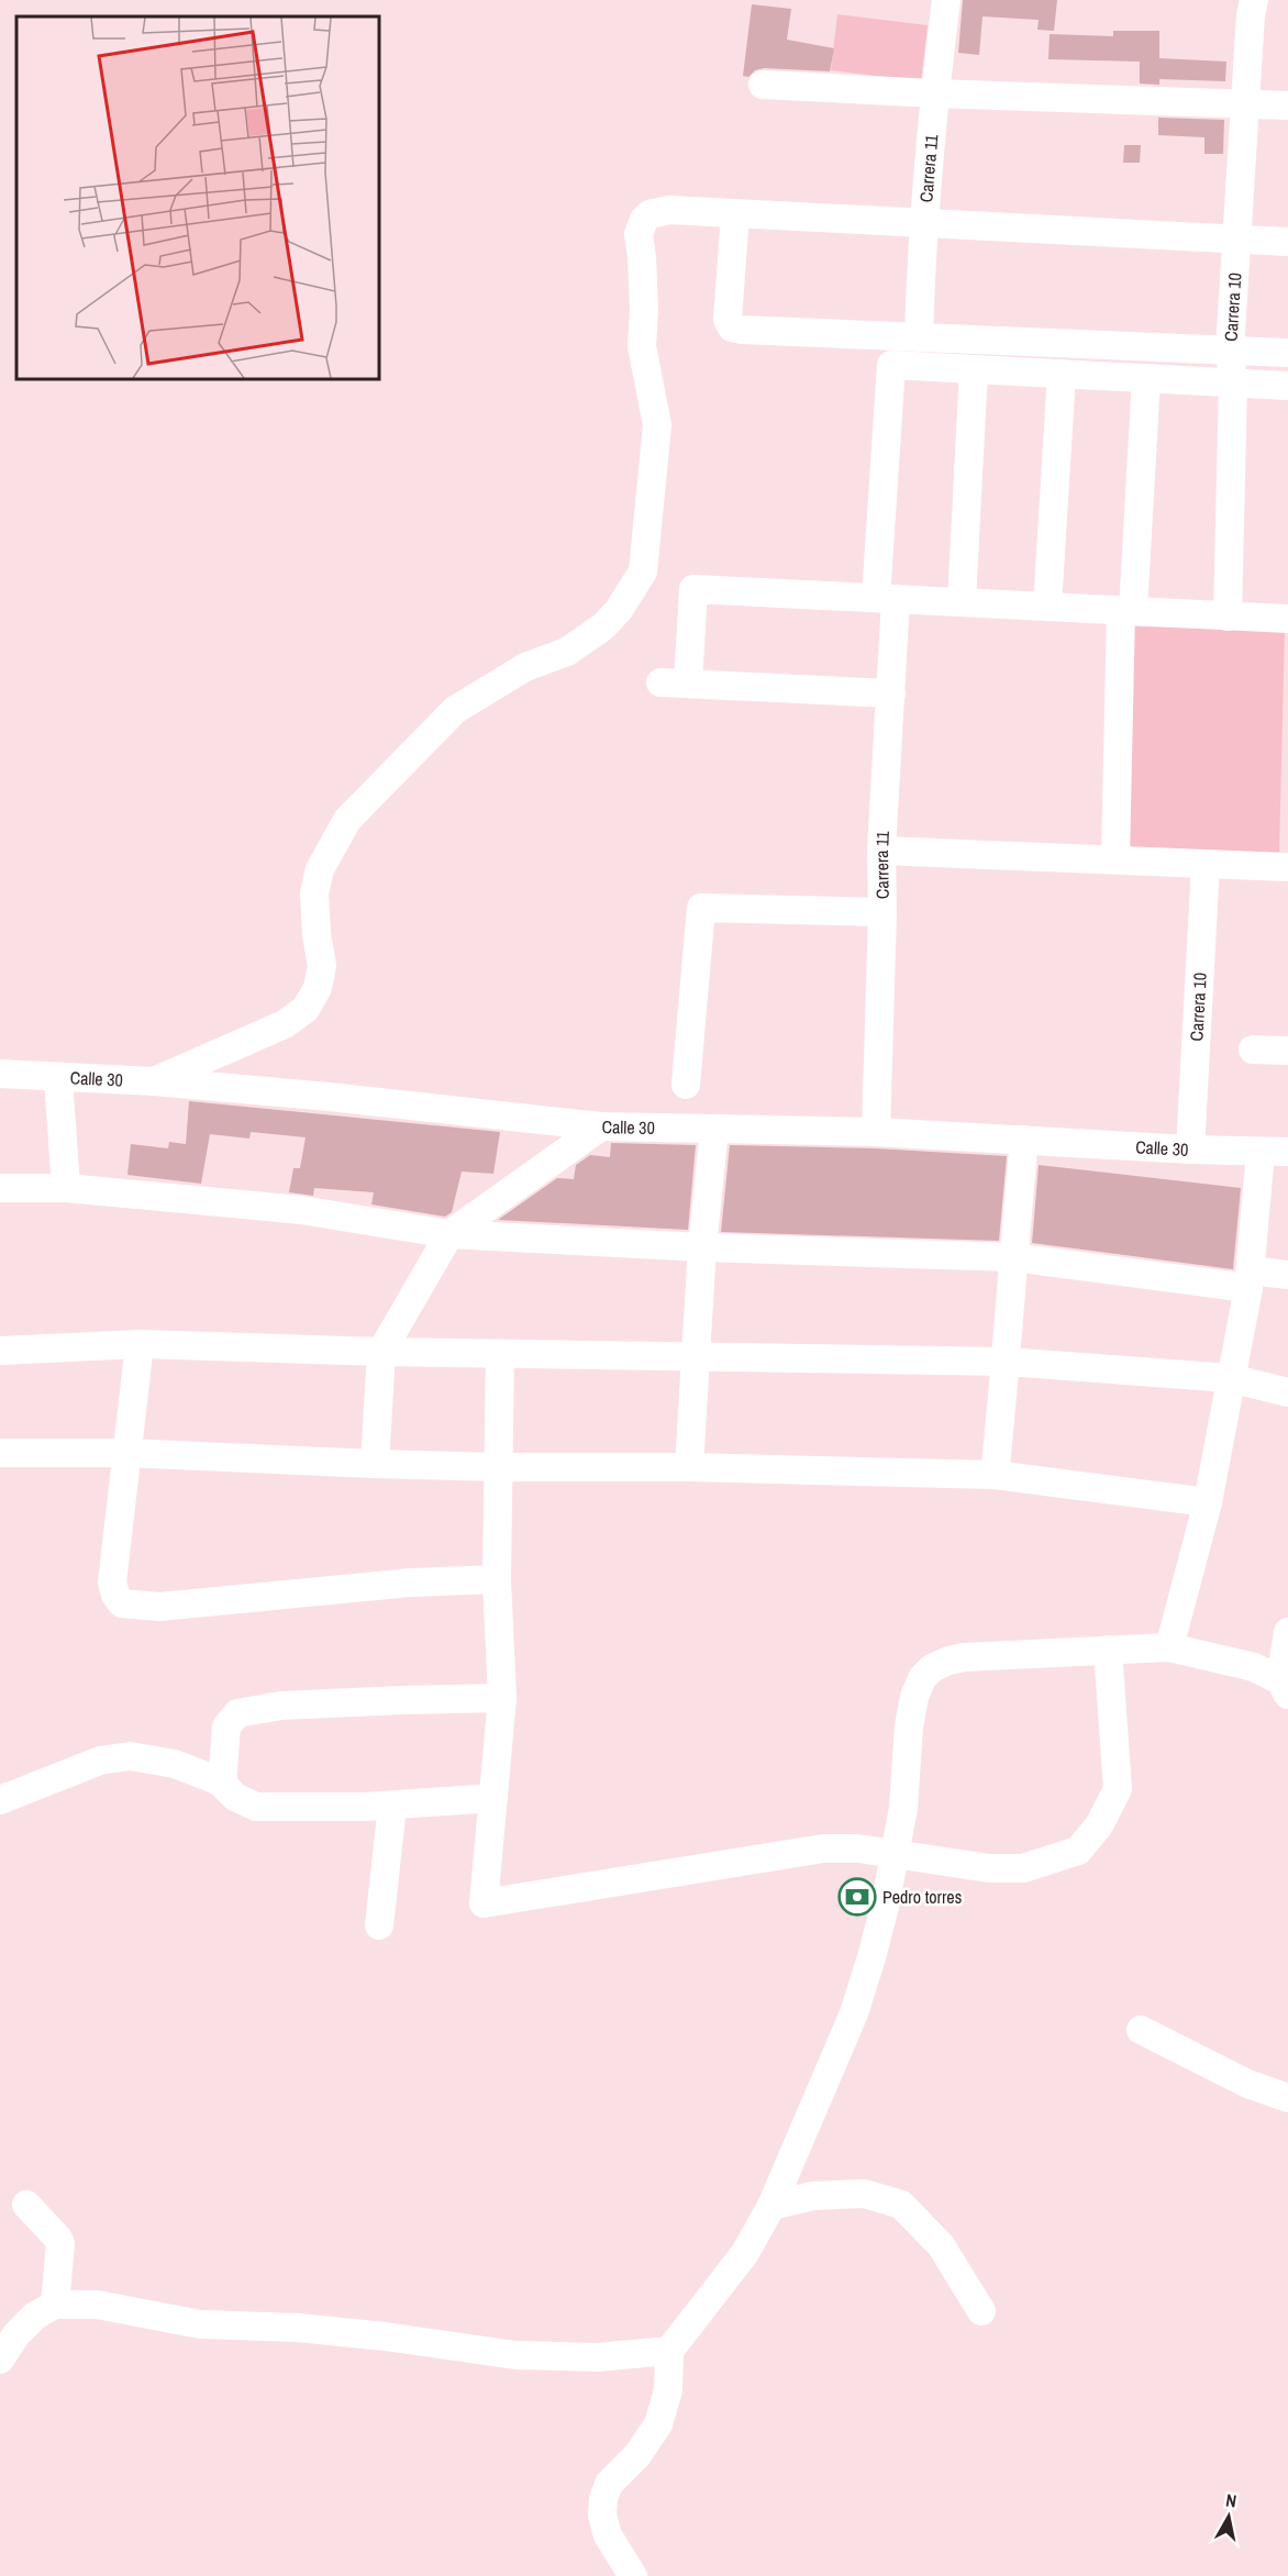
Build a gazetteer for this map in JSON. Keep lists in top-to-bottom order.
{
  "streets": {
    "street": ["Carrera 11", "Carrera 10", "Calle 30"]
  },
  "crossings": [
    ["Carrera 11", "Calle 30"],
    ["Carrera 10", "Calle 30"]
  ],
  "places": {
    "bank": ["Pedro torres"]
  },
  "north": "top"
}
